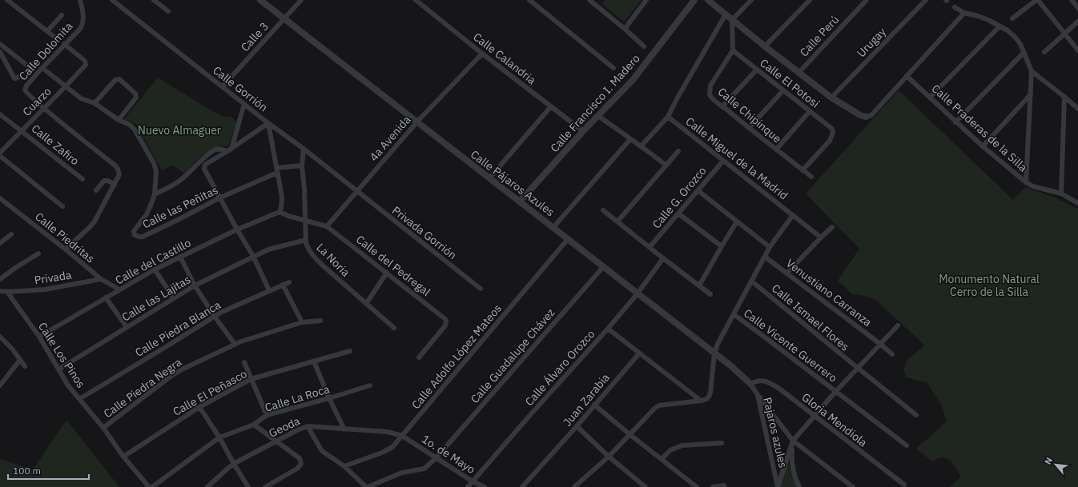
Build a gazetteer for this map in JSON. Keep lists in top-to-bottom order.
{
  "streets": {
    "street": [
      "Calle Perú",
      "Calle 3",
      "Urugay",
      "Calle Dolomita",
      "Calle Calandria",
      "Calle El Potosí",
      "Calle Gorrión",
      "Cuarzo",
      "Calle Francisco I. Madero",
      "Calle Chipinque",
      "Calle Praderas de la Silla",
      "4a Avenida",
      "Calle Zafiro",
      "Calle Miguel de la Madrid",
      "Calle Pájaros Azules",
      "Calle G. Orozco",
      "Calle las Peñitas",
      "Privada Gorrión",
      "Calle Piedritas",
      "La Noria",
      "Calle del Castillo",
      "Calle del Pedregal",
      "Privada",
      "Venustiano Carranza",
      "Calle las Lajitas",
      "Calle Ismael Flores",
      "Calle Piedra Blanca",
      "Calle Vicente Guerrero",
      "Calle Los Pinos",
      "Calle Guadalupe Chávez",
      "Calle Adolfo López Mateos",
      "Calle Álvaro Orozco",
      "Calle Piedra Negra",
      "Calle El Peñasco",
      "Calle La Roca",
      "Juan Zarabia",
      "Gloria Mendiola",
      "Geoda",
      "Pajaros azules",
      "1o. de Mayo"
    ]
  },
  "crossings": [
    ["Calle 3", "Calle Gorrión"],
    ["Calle 3", "Calle Pájaros Azules"],
    ["Calle Dolomita", "Cuarzo"],
    ["Calle Calandria", "Calle Francisco I. Madero"],
    ["Calle Calandria", "4a Avenida"],
    ["Calle El Potosí", "Calle Chipinque"],
    ["Calle Gorrión", "4a Avenida"],
    ["Calle Gorrión", "Privada Gorrión"],
    ["Cuarzo", "Calle Zafiro"],
    ["Calle Francisco I. Madero", "Calle Pájaros Azules"],
    ["4a Avenida", "Calle Pájaros Azules"],
    ["4a Avenida", "Privada Gorrión"],
    ["4a Avenida", "Calle del Pedregal"],
    ["Calle Miguel de la Madrid", "Calle G. Orozco"],
    ["Calle Pájaros Azules", "Calle Guadalupe Chávez"],
    ["Calle Pájaros Azules", "Calle Adolfo López Mateos"],
    ["Calle Pájaros Azules", "Calle Álvaro Orozco"],
    ["Calle Pájaros Azules", "Gloria Mendiola"],
    ["Calle Pájaros Azules", "Pajaros azules"],
    ["Calle las Peñitas", "La Noria"],
    ["Calle Piedritas", "Calle del Castillo"],
    ["Calle Piedritas", "Privada"],
    ["La Noria", "Calle las Lajitas"],
    ["Calle del Castillo", "Calle Los Pinos"],
    ["Privada", "Calle Los Pinos"],
    ["Calle las Lajitas", "Calle Los Pinos"],
    ["Calle Piedra Blanca", "Calle Los Pinos"],
    ["Calle Los Pinos", "Calle Piedra Negra"],
    ["Calle Los Pinos", "Calle El Peñasco"],
    ["Calle Guadalupe Chávez", "1o. de Mayo"],
    ["Calle Adolfo López Mateos", "Geoda"],
    ["Calle Adolfo López Mateos", "1o. de Mayo"],
    ["Calle Álvaro Orozco", "1o. de Mayo"],
    ["Gloria Mendiola", "Pajaros azules"],
    ["Geoda", "1o. de Mayo"]
  ],
  "parks": ["Nuevo Almaguer", "Monumento Natural Cerro de la Silla"],
  "scale_bar": "100 m",
  "north": "top left"
}
